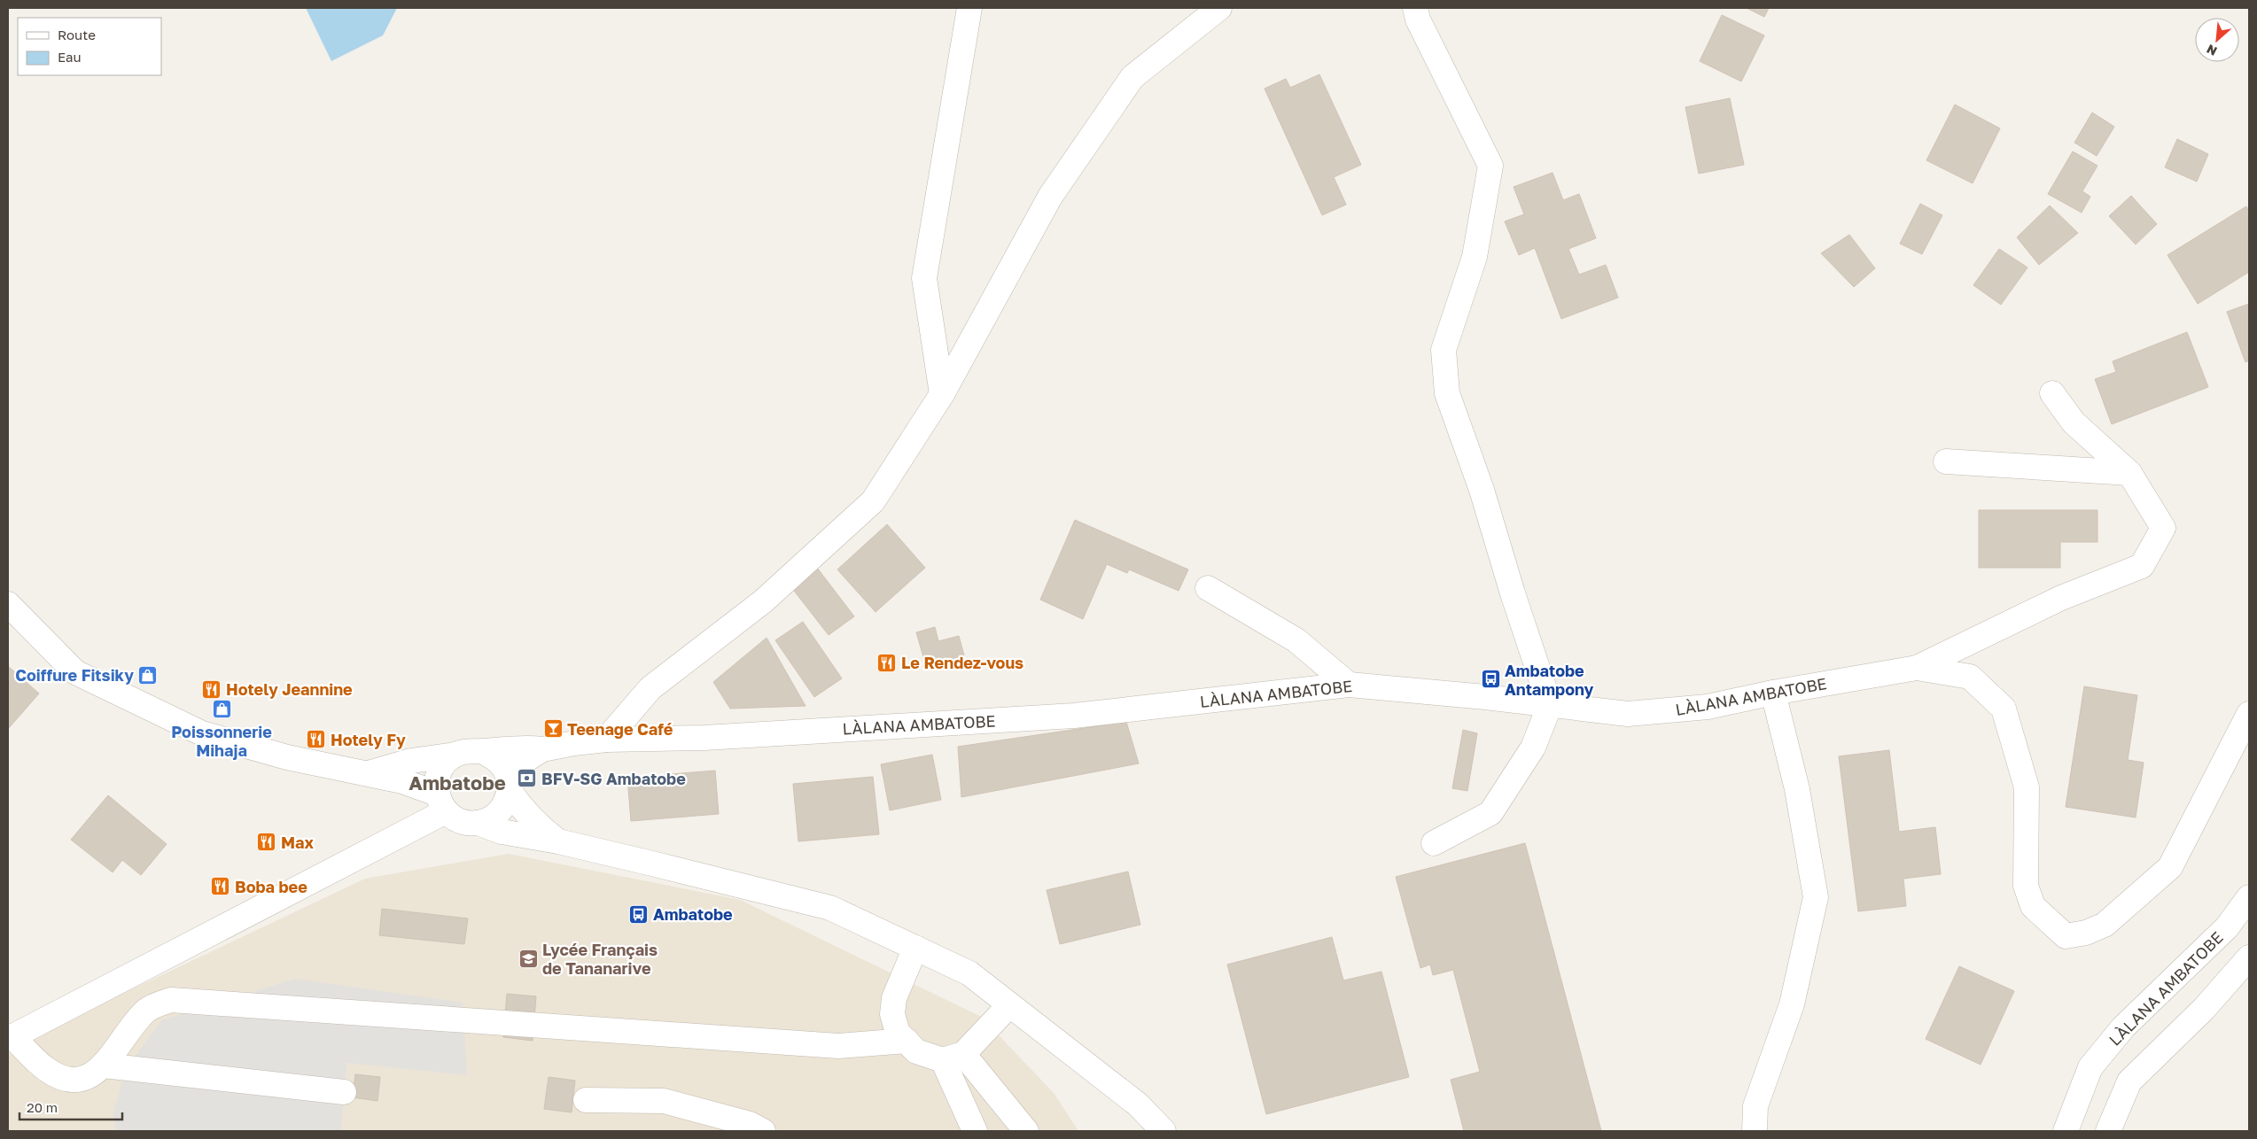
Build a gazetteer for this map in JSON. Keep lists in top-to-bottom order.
{
  "streets": {
    "street": ["LÀLANA AMBATOBE"]
  },
  "districts": ["Ambatobe"],
  "places": {
    "restaurant": [
      "Le Rendez-vous",
      "Hotely Jeannine",
      "Hotely Fy",
      "Max",
      "Boba bee"
    ],
    "shop": ["Coiffure Fitsiky", "Poissonnerie Mihaja"],
    "bus stop": ["Ambatobe Antampony", "Ambatobe"],
    "bar": ["Teenage Café"],
    "bank": ["BFV-SG Ambatobe"],
    "school or university": ["Lycée Français de Tananarive"]
  },
  "legend": ["Route", "Eau"],
  "scale_bar": "20 m",
  "north": "bottom left"
}
